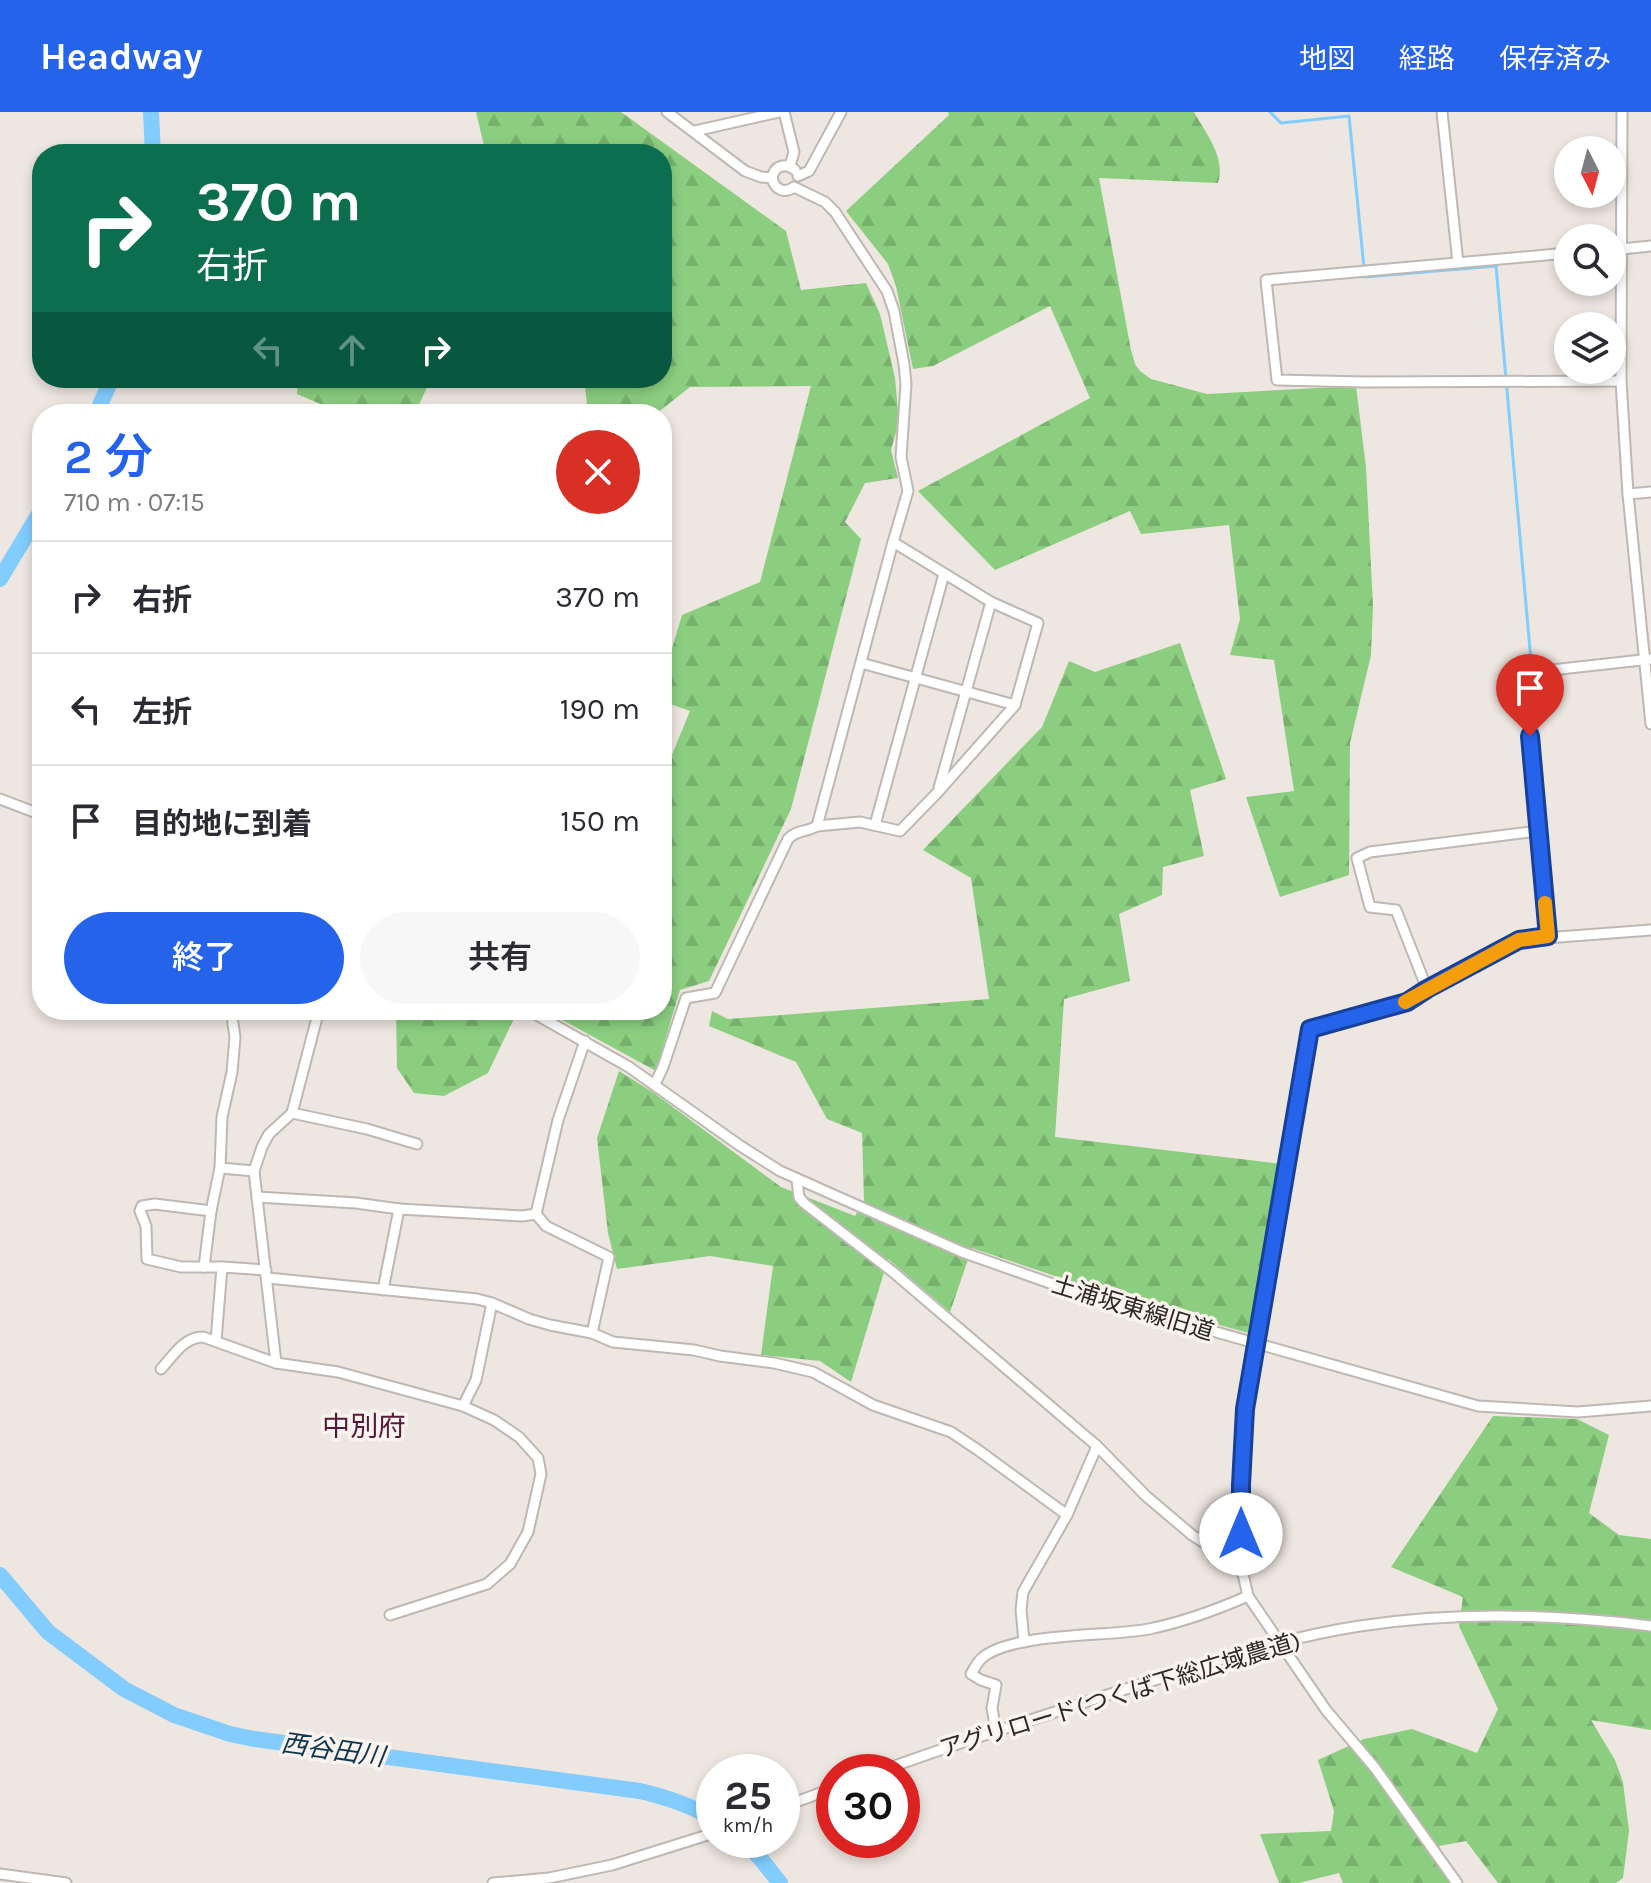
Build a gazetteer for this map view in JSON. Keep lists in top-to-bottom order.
{
  "streets": {
    "street": ["土浦坂東線旧道", "アグリロード(つくば下総広域農道)"]
  },
  "districts": ["中別府"],
  "water": ["西谷田川"],
  "north": "bottom",
  "page": {
    "header": "Headway",
    "nav": ["地図", "経路", "保存済み"],
    "turn": ["370 m", "右折"],
    "heading": ["2 分", "710 m · 07:15"],
    "list": [
      {
        "name": "右折",
        "value": "370 m"
      },
      {
        "name": "左折",
        "value": "190 m"
      },
      {
        "name": "目的地に到着",
        "value": "150 m"
      }
    ],
    "buttons": ["終了", "共有"],
    "speed": "25 km/h",
    "limit": "30"
  }
}
